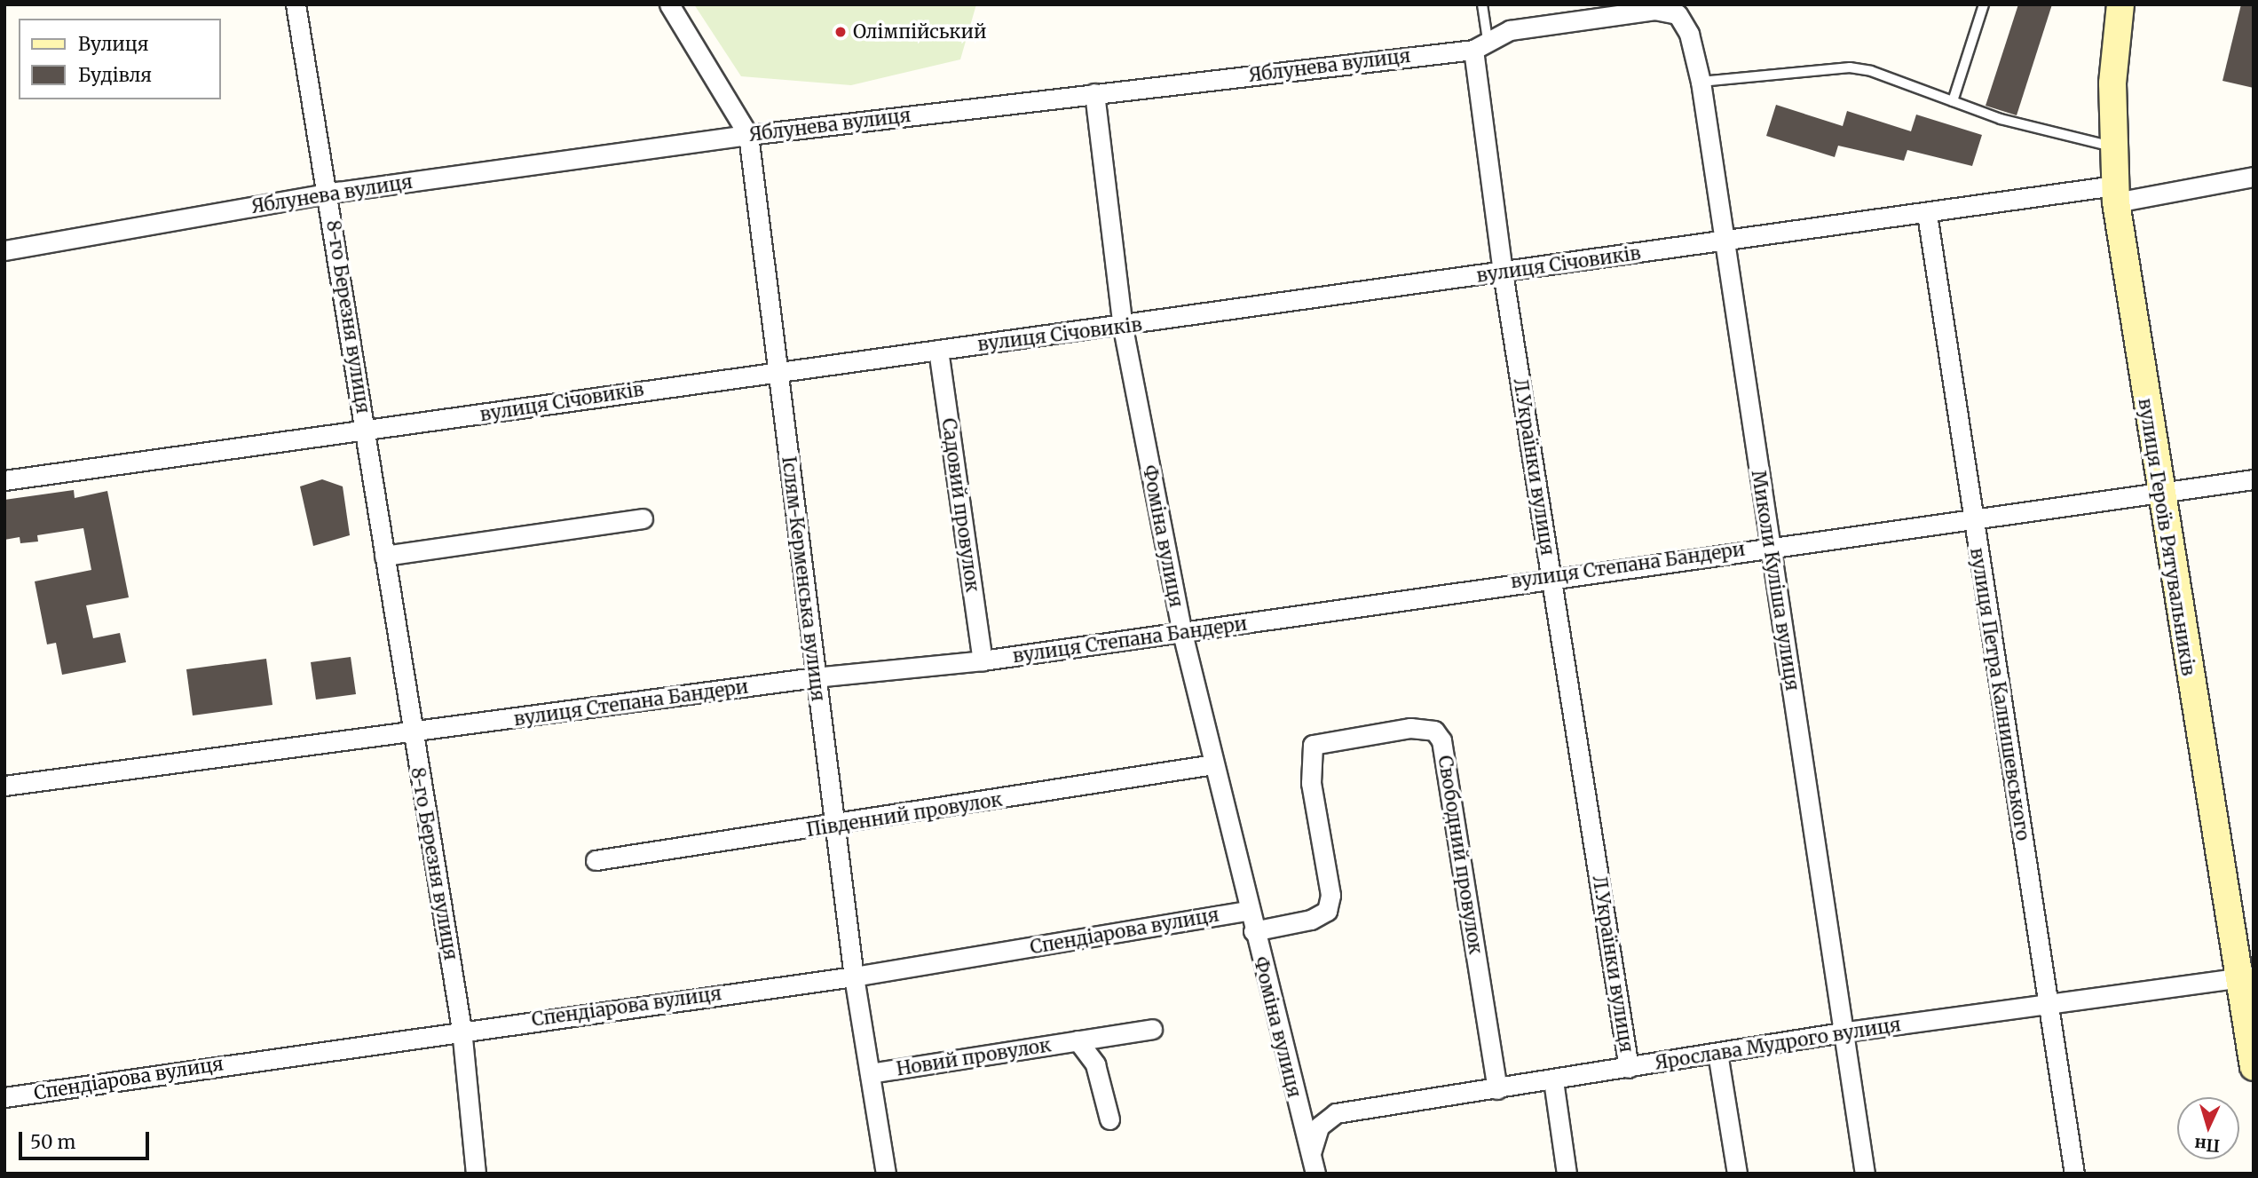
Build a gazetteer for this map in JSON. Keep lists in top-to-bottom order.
{
  "streets": {
    "street": [
      "Яблунева вулиця",
      "вулиця Січовиків",
      "8-го Березня вулиця",
      "Л.Українки вулиця",
      "Садовий провулок",
      "Фоміна вулиця",
      "вулиця Героїв Рятувальників",
      "вулиця Степана Бандери",
      "Іслям-Керменська вулиця",
      "Миколи Куліша вулиця",
      "вулиця Петра Калнишевського",
      "Південний провулок",
      "Свободний провулок",
      "Спендіарова вулиця",
      "Ярослава Мудрого вулиця",
      "Новий провулок"
    ]
  },
  "crossings": [
    ["Яблунева вулиця", "8-го Березня вулиця"],
    ["Яблунева вулиця", "Л.Українки вулиця"],
    ["Яблунева вулиця", "Фоміна вулиця"],
    ["Яблунева вулиця", "Іслям-Керменська вулиця"],
    ["Яблунева вулиця", "Миколи Куліша вулиця"],
    ["вулиця Січовиків", "8-го Березня вулиця"],
    ["вулиця Січовиків", "Л.Українки вулиця"],
    ["вулиця Січовиків", "Садовий провулок"],
    ["вулиця Січовиків", "Фоміна вулиця"],
    ["вулиця Січовиків", "вулиця Героїв Рятувальників"],
    ["вулиця Січовиків", "Іслям-Керменська вулиця"],
    ["вулиця Січовиків", "Миколи Куліша вулиця"],
    ["вулиця Січовиків", "вулиця Петра Калнишевського"],
    ["8-го Березня вулиця", "вулиця Степана Бандери"],
    ["8-го Березня вулиця", "Спендіарова вулиця"],
    ["Л.Українки вулиця", "вулиця Степана Бандери"],
    ["Л.Українки вулиця", "Ярослава Мудрого вулиця"],
    ["Садовий провулок", "вулиця Степана Бандери"],
    ["Фоміна вулиця", "вулиця Степана Бандери"],
    ["Фоміна вулиця", "Південний провулок"],
    ["Фоміна вулиця", "Свободний провулок"],
    ["Фоміна вулиця", "Спендіарова вулиця"],
    ["Фоміна вулиця", "Ярослава Мудрого вулиця"],
    ["вулиця Героїв Рятувальників", "вулиця Степана Бандери"],
    ["вулиця Героїв Рятувальників", "Ярослава Мудрого вулиця"],
    ["вулиця Степана Бандери", "Іслям-Керменська вулиця"],
    ["вулиця Степана Бандери", "Миколи Куліша вулиця"],
    ["вулиця Степана Бандери", "вулиця Петра Калнишевського"],
    ["Іслям-Керменська вулиця", "Південний провулок"],
    ["Іслям-Керменська вулиця", "Спендіарова вулиця"],
    ["Іслям-Керменська вулиця", "Новий провулок"],
    ["Миколи Куліша вулиця", "Ярослава Мудрого вулиця"],
    ["вулиця Петра Калнишевського", "Ярослава Мудрого вулиця"],
    ["Свободний провулок", "Ярослава Мудрого вулиця"]
  ],
  "places": ["Олімпійський"],
  "legend": ["Вулиця", "Будівля"],
  "scale_bar": "50 m",
  "north": "bottom"
}
